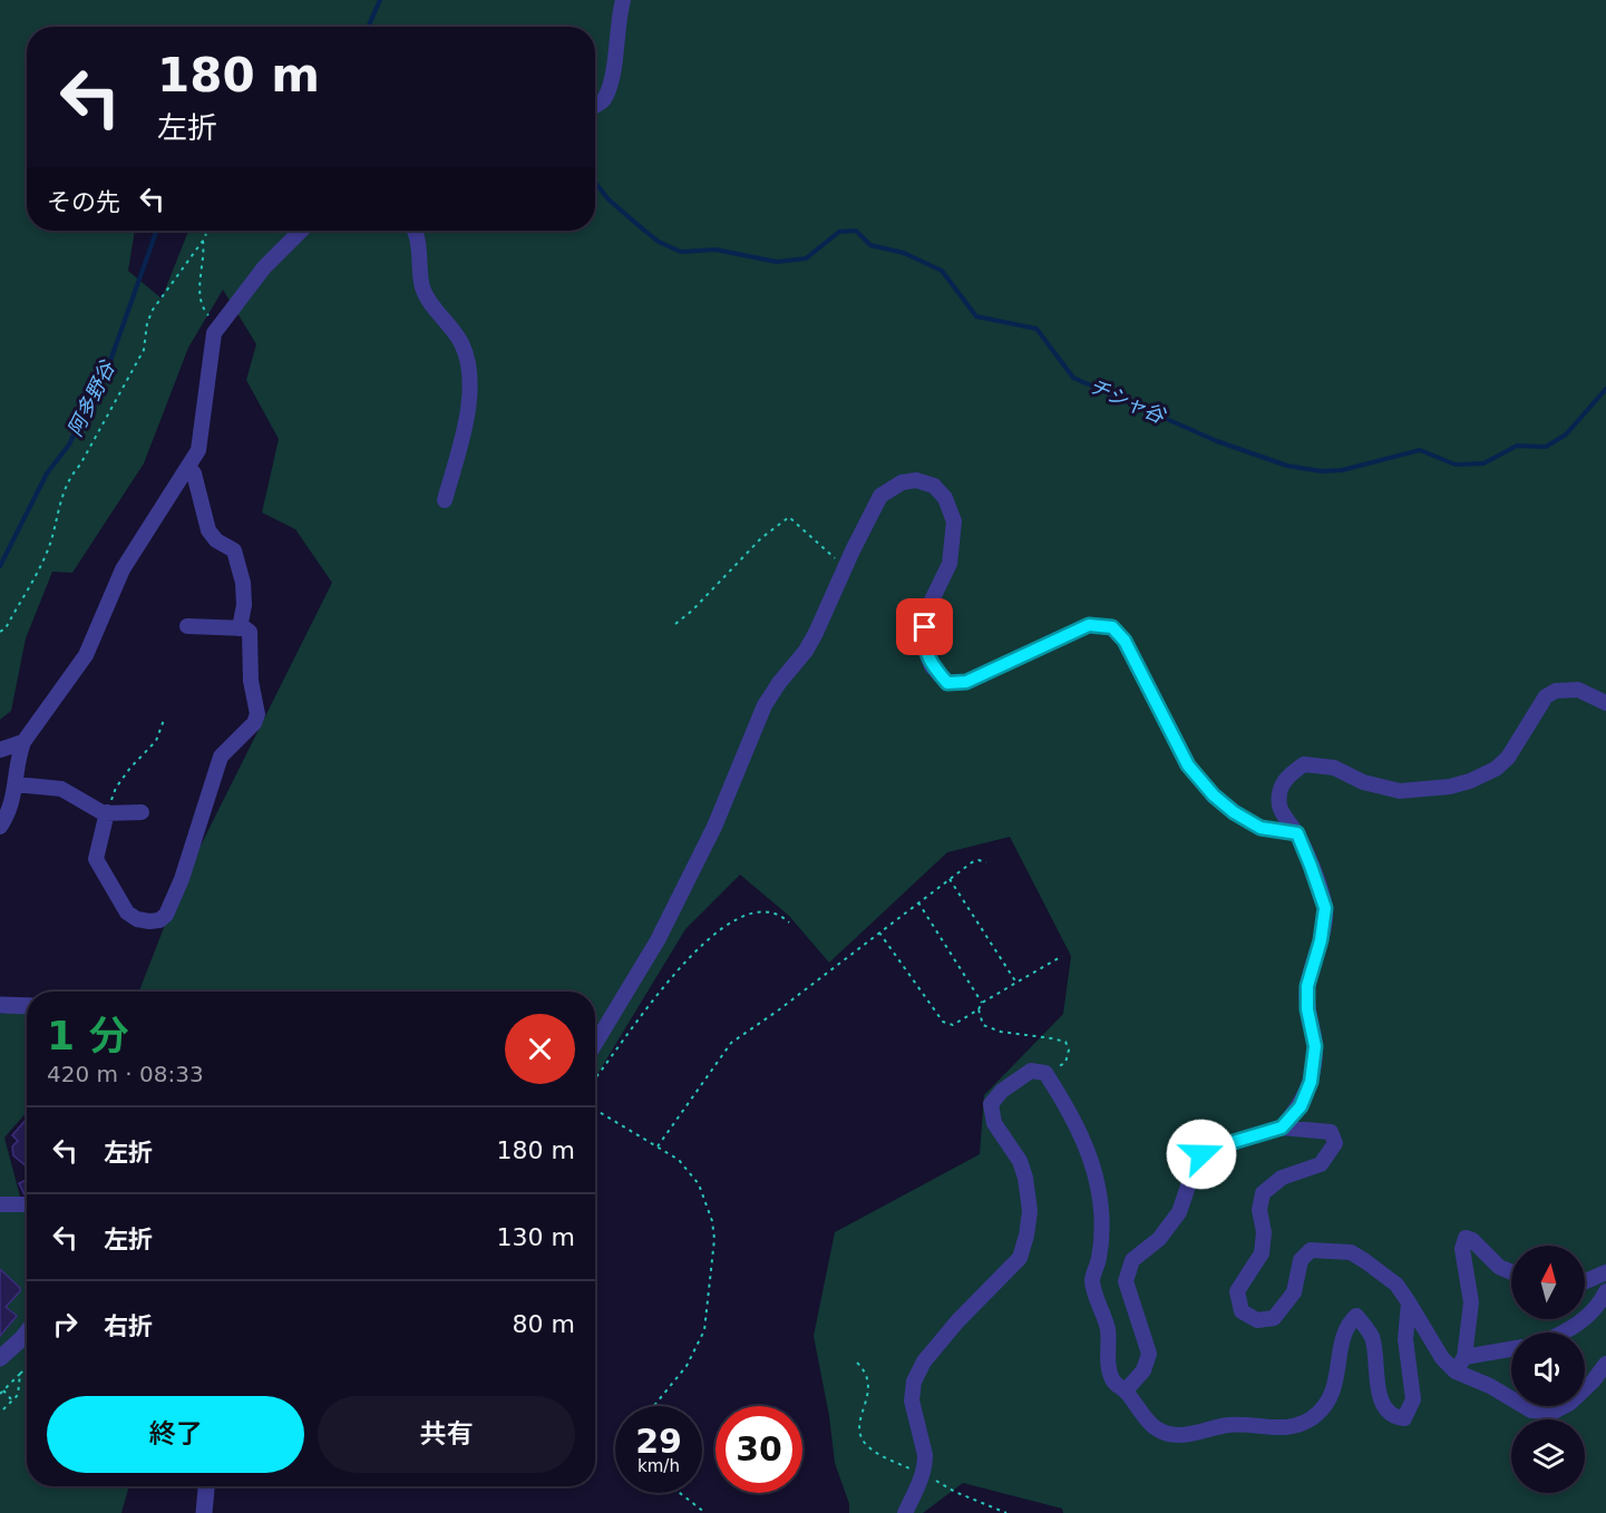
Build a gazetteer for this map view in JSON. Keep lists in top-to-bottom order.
{
  "water": ["阿多野谷", "チシャ谷"],
  "north": "top",
  "page": {
    "turn": ["180 m", "左折"],
    "then": "その先",
    "heading": ["1 分", "420 m · 08:33"],
    "list": [
      {
        "name": "左折",
        "value": "180 m"
      },
      {
        "name": "左折",
        "value": "130 m"
      },
      {
        "name": "右折",
        "value": "80 m"
      }
    ],
    "buttons": ["終了", "共有"],
    "speed": "29 km/h",
    "limit": "30"
  }
}
